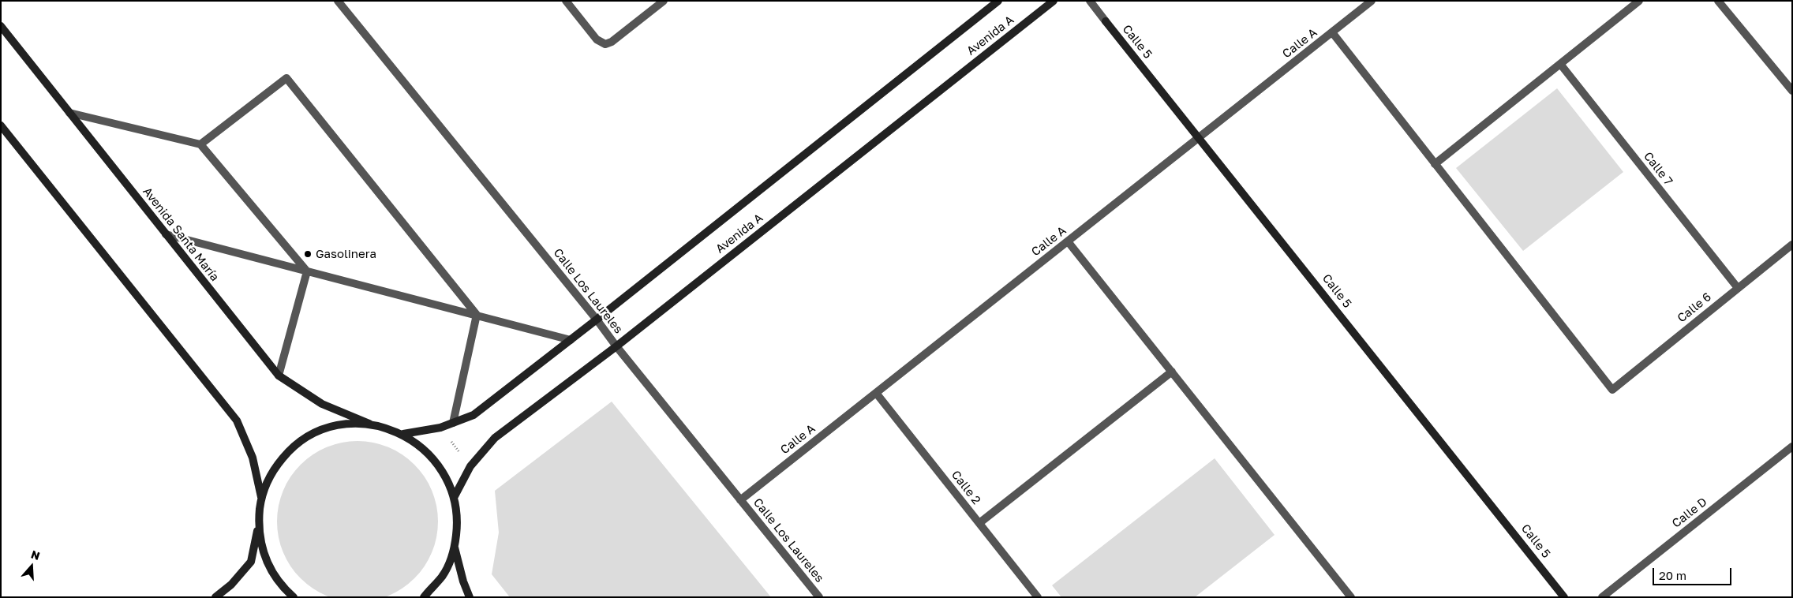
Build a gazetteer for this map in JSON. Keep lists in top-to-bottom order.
{
  "streets": {
    "street": [
      "Avenida A",
      "Calle 5",
      "Calle A",
      "Calle 7",
      "Avenida Santa María",
      "Calle Los Laureles",
      "Calle 6",
      "Calle 2",
      "Calle D"
    ]
  },
  "crossings": [
    ["Avenida A", "Calle Los Laureles"],
    ["Calle 5", "Calle A"],
    ["Calle A", "Calle Los Laureles"],
    ["Calle A", "Calle 2"],
    ["Calle 7", "Calle 6"]
  ],
  "places": ["Gasolinera"],
  "scale_bar": "20 m",
  "north": "top"
}
